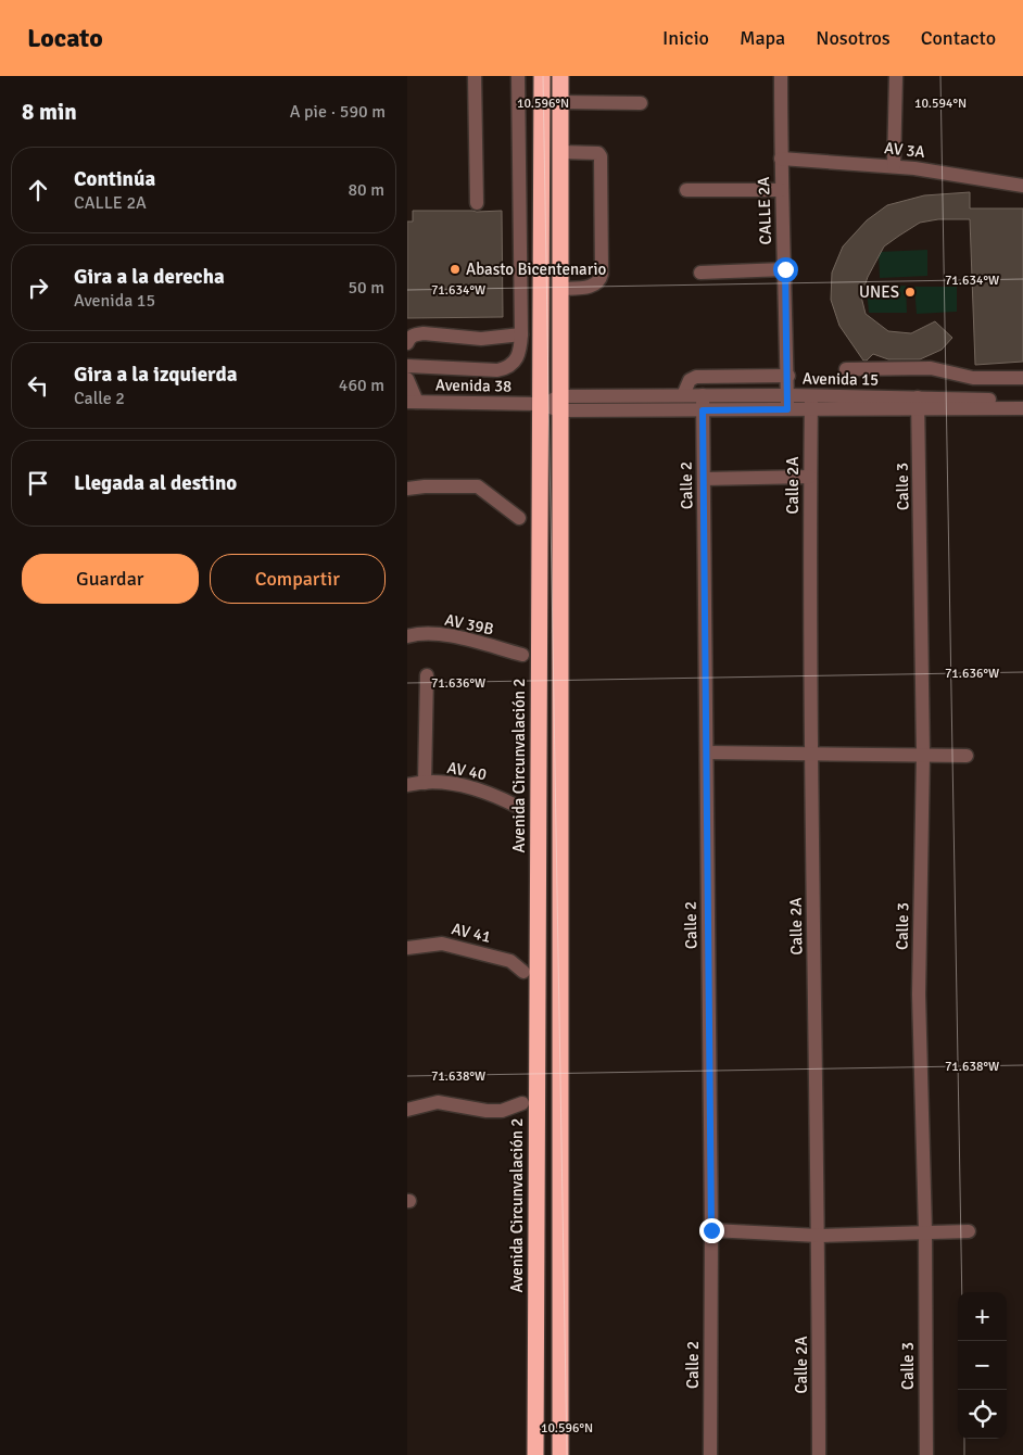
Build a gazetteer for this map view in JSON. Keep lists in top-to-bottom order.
{
  "streets": {
    "highway": ["Avenida Circunvalación 2"],
    "street": [
      "AV 3A",
      "CALLE 2A",
      "Avenida 15",
      "Avenida 38",
      "Calle 2",
      "Calle 2A",
      "Calle 3",
      "AV 39B",
      "AV 40",
      "AV 41"
    ]
  },
  "crossings": [
    ["AV 3A", "CALLE 2A"],
    ["CALLE 2A", "Avenida 15"],
    ["Avenida 15", "Avenida 38"],
    ["Avenida 15", "Calle 2"],
    ["Avenida 15", "Calle 2A"],
    ["Avenida 15", "Calle 3"],
    ["Avenida 38", "Avenida Circunvalación 2"]
  ],
  "places": ["Abasto Bicentenario", "UNES"],
  "page": {
    "header": "Locato",
    "nav": [
      "Inicio",
      "Mapa",
      "Nosotros",
      "Contacto"
    ],
    "heading": ["8 min", "A pie · 590 m"],
    "list": [
      ["Continúa", "CALLE 2A", "80 m"],
      ["Gira a la derecha", "Avenida 15", "50 m"],
      ["Gira a la izquierda", "Calle 2", "460 m"],
      "Llegada al destino"
    ],
    "buttons": ["Guardar", "Compartir"],
    "map_buttons": ["+", "−"]
  },
  "coordinates": [
    "10.596°N",
    "10.594°N",
    "71.634°W",
    "71.636°W",
    "71.638°W"
  ]
}
